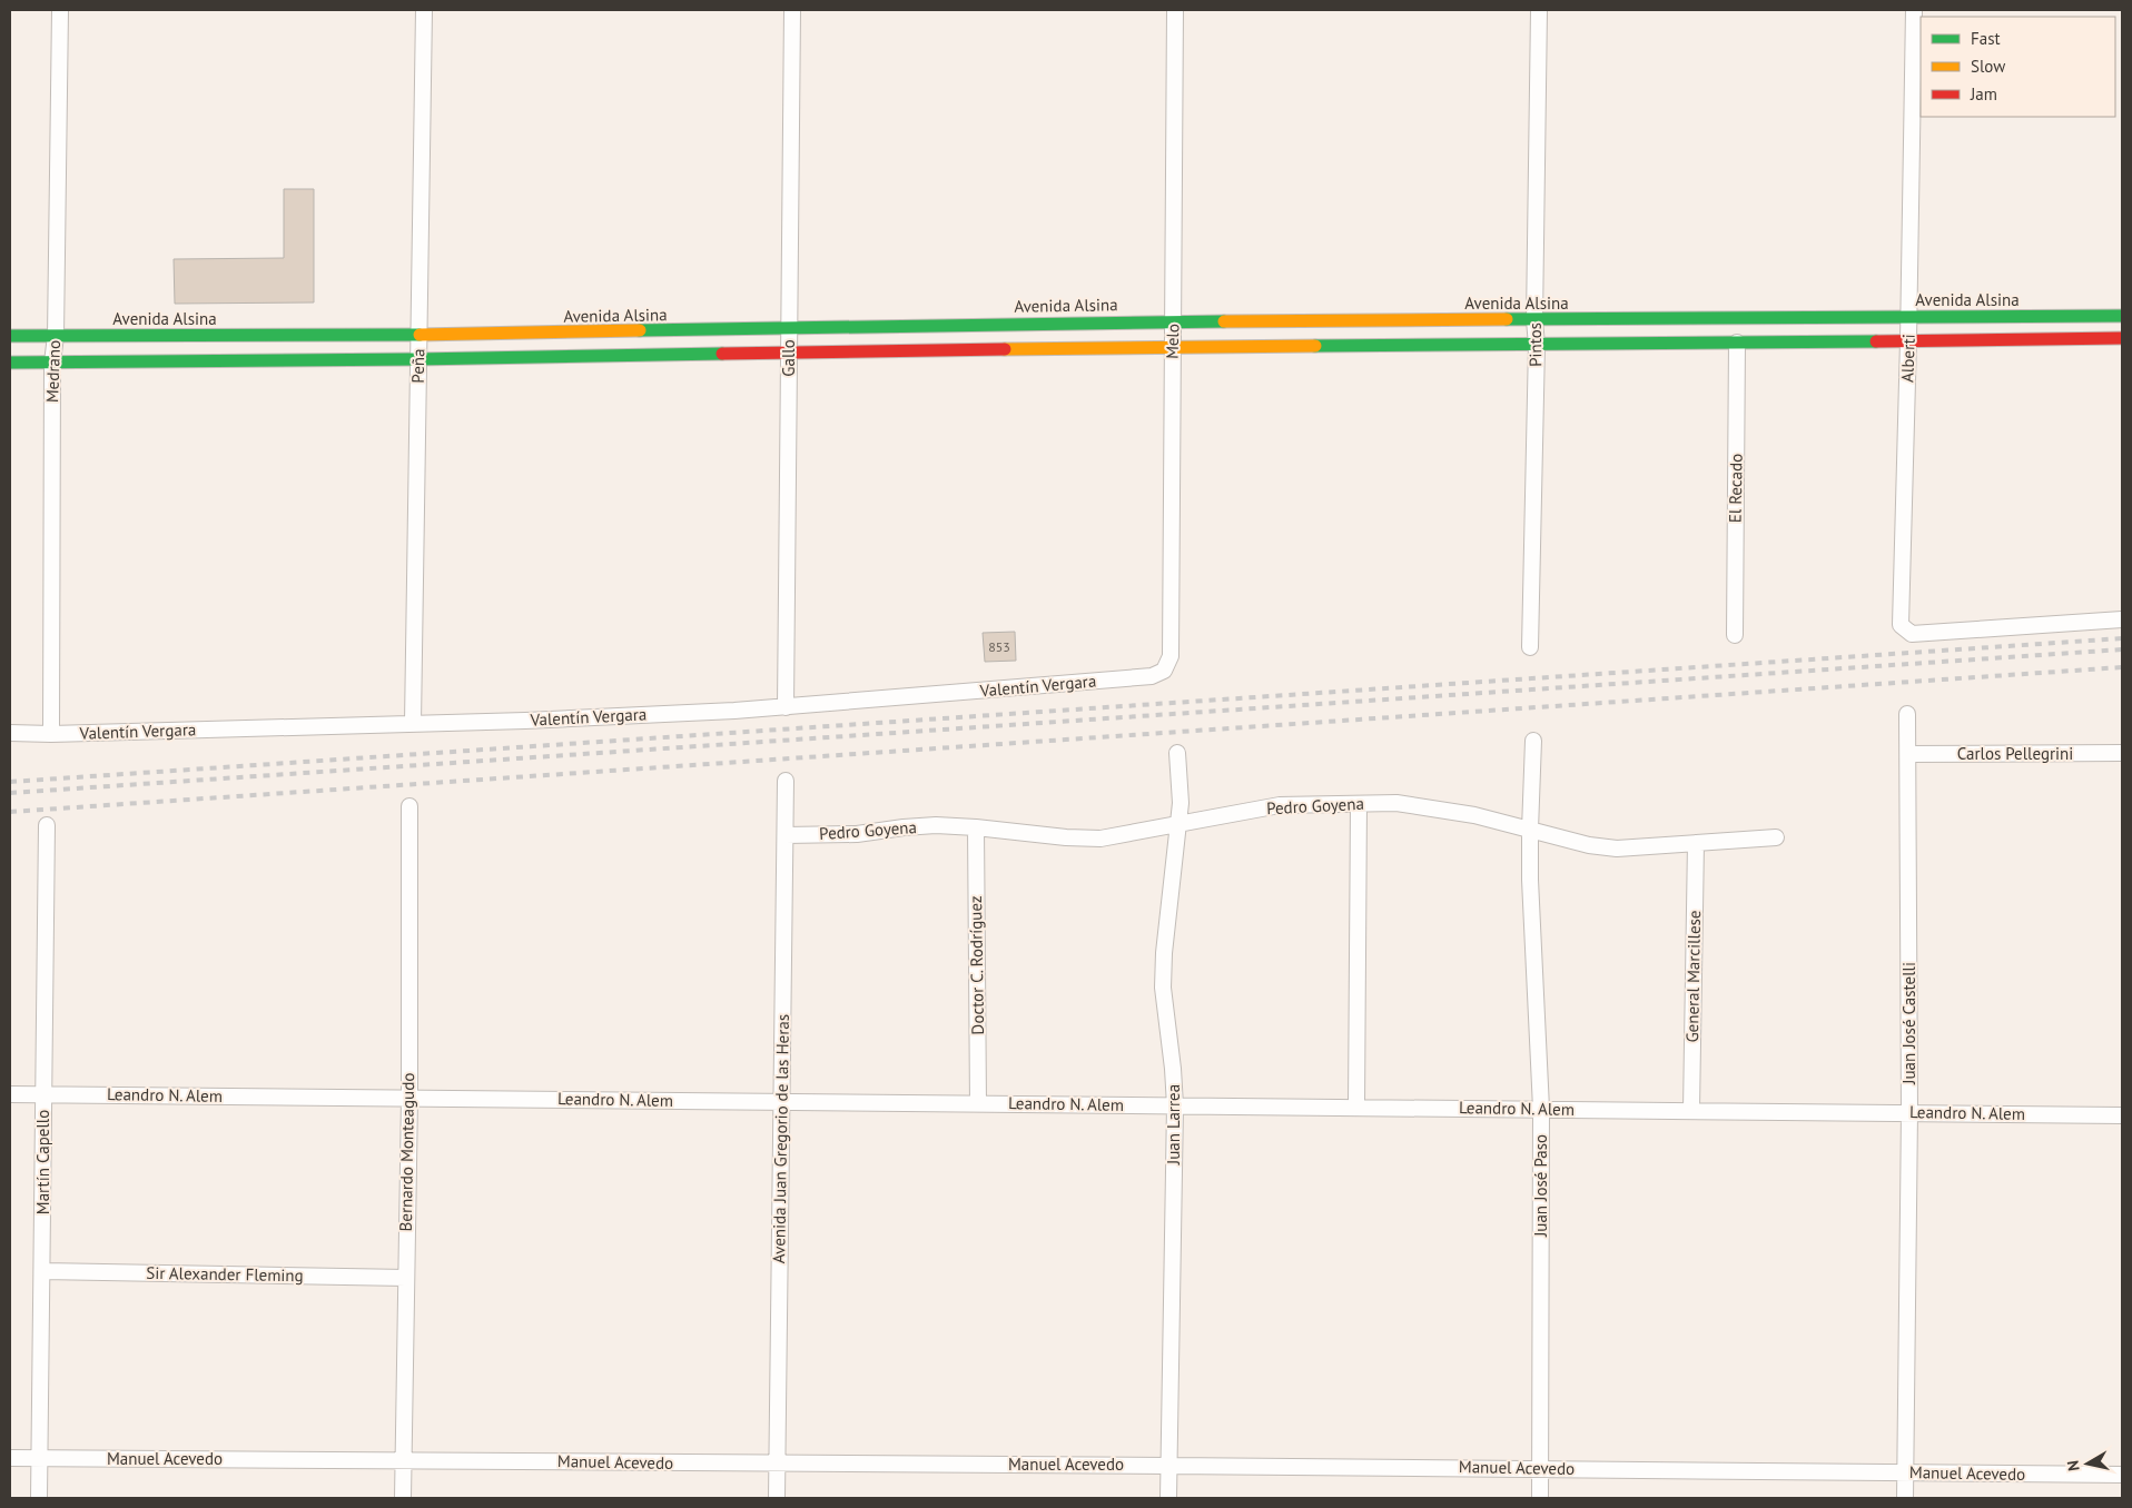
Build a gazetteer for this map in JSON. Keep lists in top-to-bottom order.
{
  "streets": {
    "main road": ["Avenida Alsina"],
    "street": [
      "Melo",
      "Pintos",
      "Gallo",
      "Alberti",
      "Peña",
      "Medrano",
      "El Recado",
      "Valentín Vergara",
      "Carlos Pellegrini",
      "Pedro Goyena",
      "Doctor C. Rodríguez",
      "General Marcillese",
      "Juan José Castelli",
      "Leandro N. Alem",
      "Juan Larrea",
      "Avenida Juan Gregorio de las Heras",
      "Bernardo Monteagudo",
      "Martín Capello",
      "Juan José Paso",
      "Sir Alexander Fleming",
      "Manuel Acevedo"
    ]
  },
  "crossings": [
    ["Avenida Alsina", "Melo"],
    ["Avenida Alsina", "Pintos"],
    ["Avenida Alsina", "Gallo"],
    ["Avenida Alsina", "Alberti"],
    ["Avenida Alsina", "Peña"],
    ["Avenida Alsina", "Medrano"],
    ["Melo", "Valentín Vergara"],
    ["Gallo", "Valentín Vergara"],
    ["Peña", "Valentín Vergara"],
    ["Medrano", "Valentín Vergara"],
    ["Carlos Pellegrini", "Juan José Castelli"],
    ["Pedro Goyena", "Doctor C. Rodríguez"],
    ["Pedro Goyena", "General Marcillese"],
    ["Pedro Goyena", "Juan Larrea"],
    ["Pedro Goyena", "Avenida Juan Gregorio de las Heras"],
    ["Pedro Goyena", "Juan José Paso"],
    ["Doctor C. Rodríguez", "Leandro N. Alem"],
    ["General Marcillese", "Leandro N. Alem"],
    ["Juan José Castelli", "Leandro N. Alem"],
    ["Juan José Castelli", "Manuel Acevedo"],
    ["Leandro N. Alem", "Juan Larrea"],
    ["Leandro N. Alem", "Avenida Juan Gregorio de las Heras"],
    ["Leandro N. Alem", "Bernardo Monteagudo"],
    ["Leandro N. Alem", "Martín Capello"],
    ["Leandro N. Alem", "Juan José Paso"],
    ["Juan Larrea", "Manuel Acevedo"],
    ["Avenida Juan Gregorio de las Heras", "Manuel Acevedo"],
    ["Bernardo Monteagudo", "Sir Alexander Fleming"],
    ["Bernardo Monteagudo", "Manuel Acevedo"],
    ["Martín Capello", "Sir Alexander Fleming"],
    ["Martín Capello", "Manuel Acevedo"],
    ["Juan José Paso", "Manuel Acevedo"]
  ],
  "house_numbers": ["853"],
  "legend": ["Fast", "Slow", "Jam"],
  "north": "left"
}
